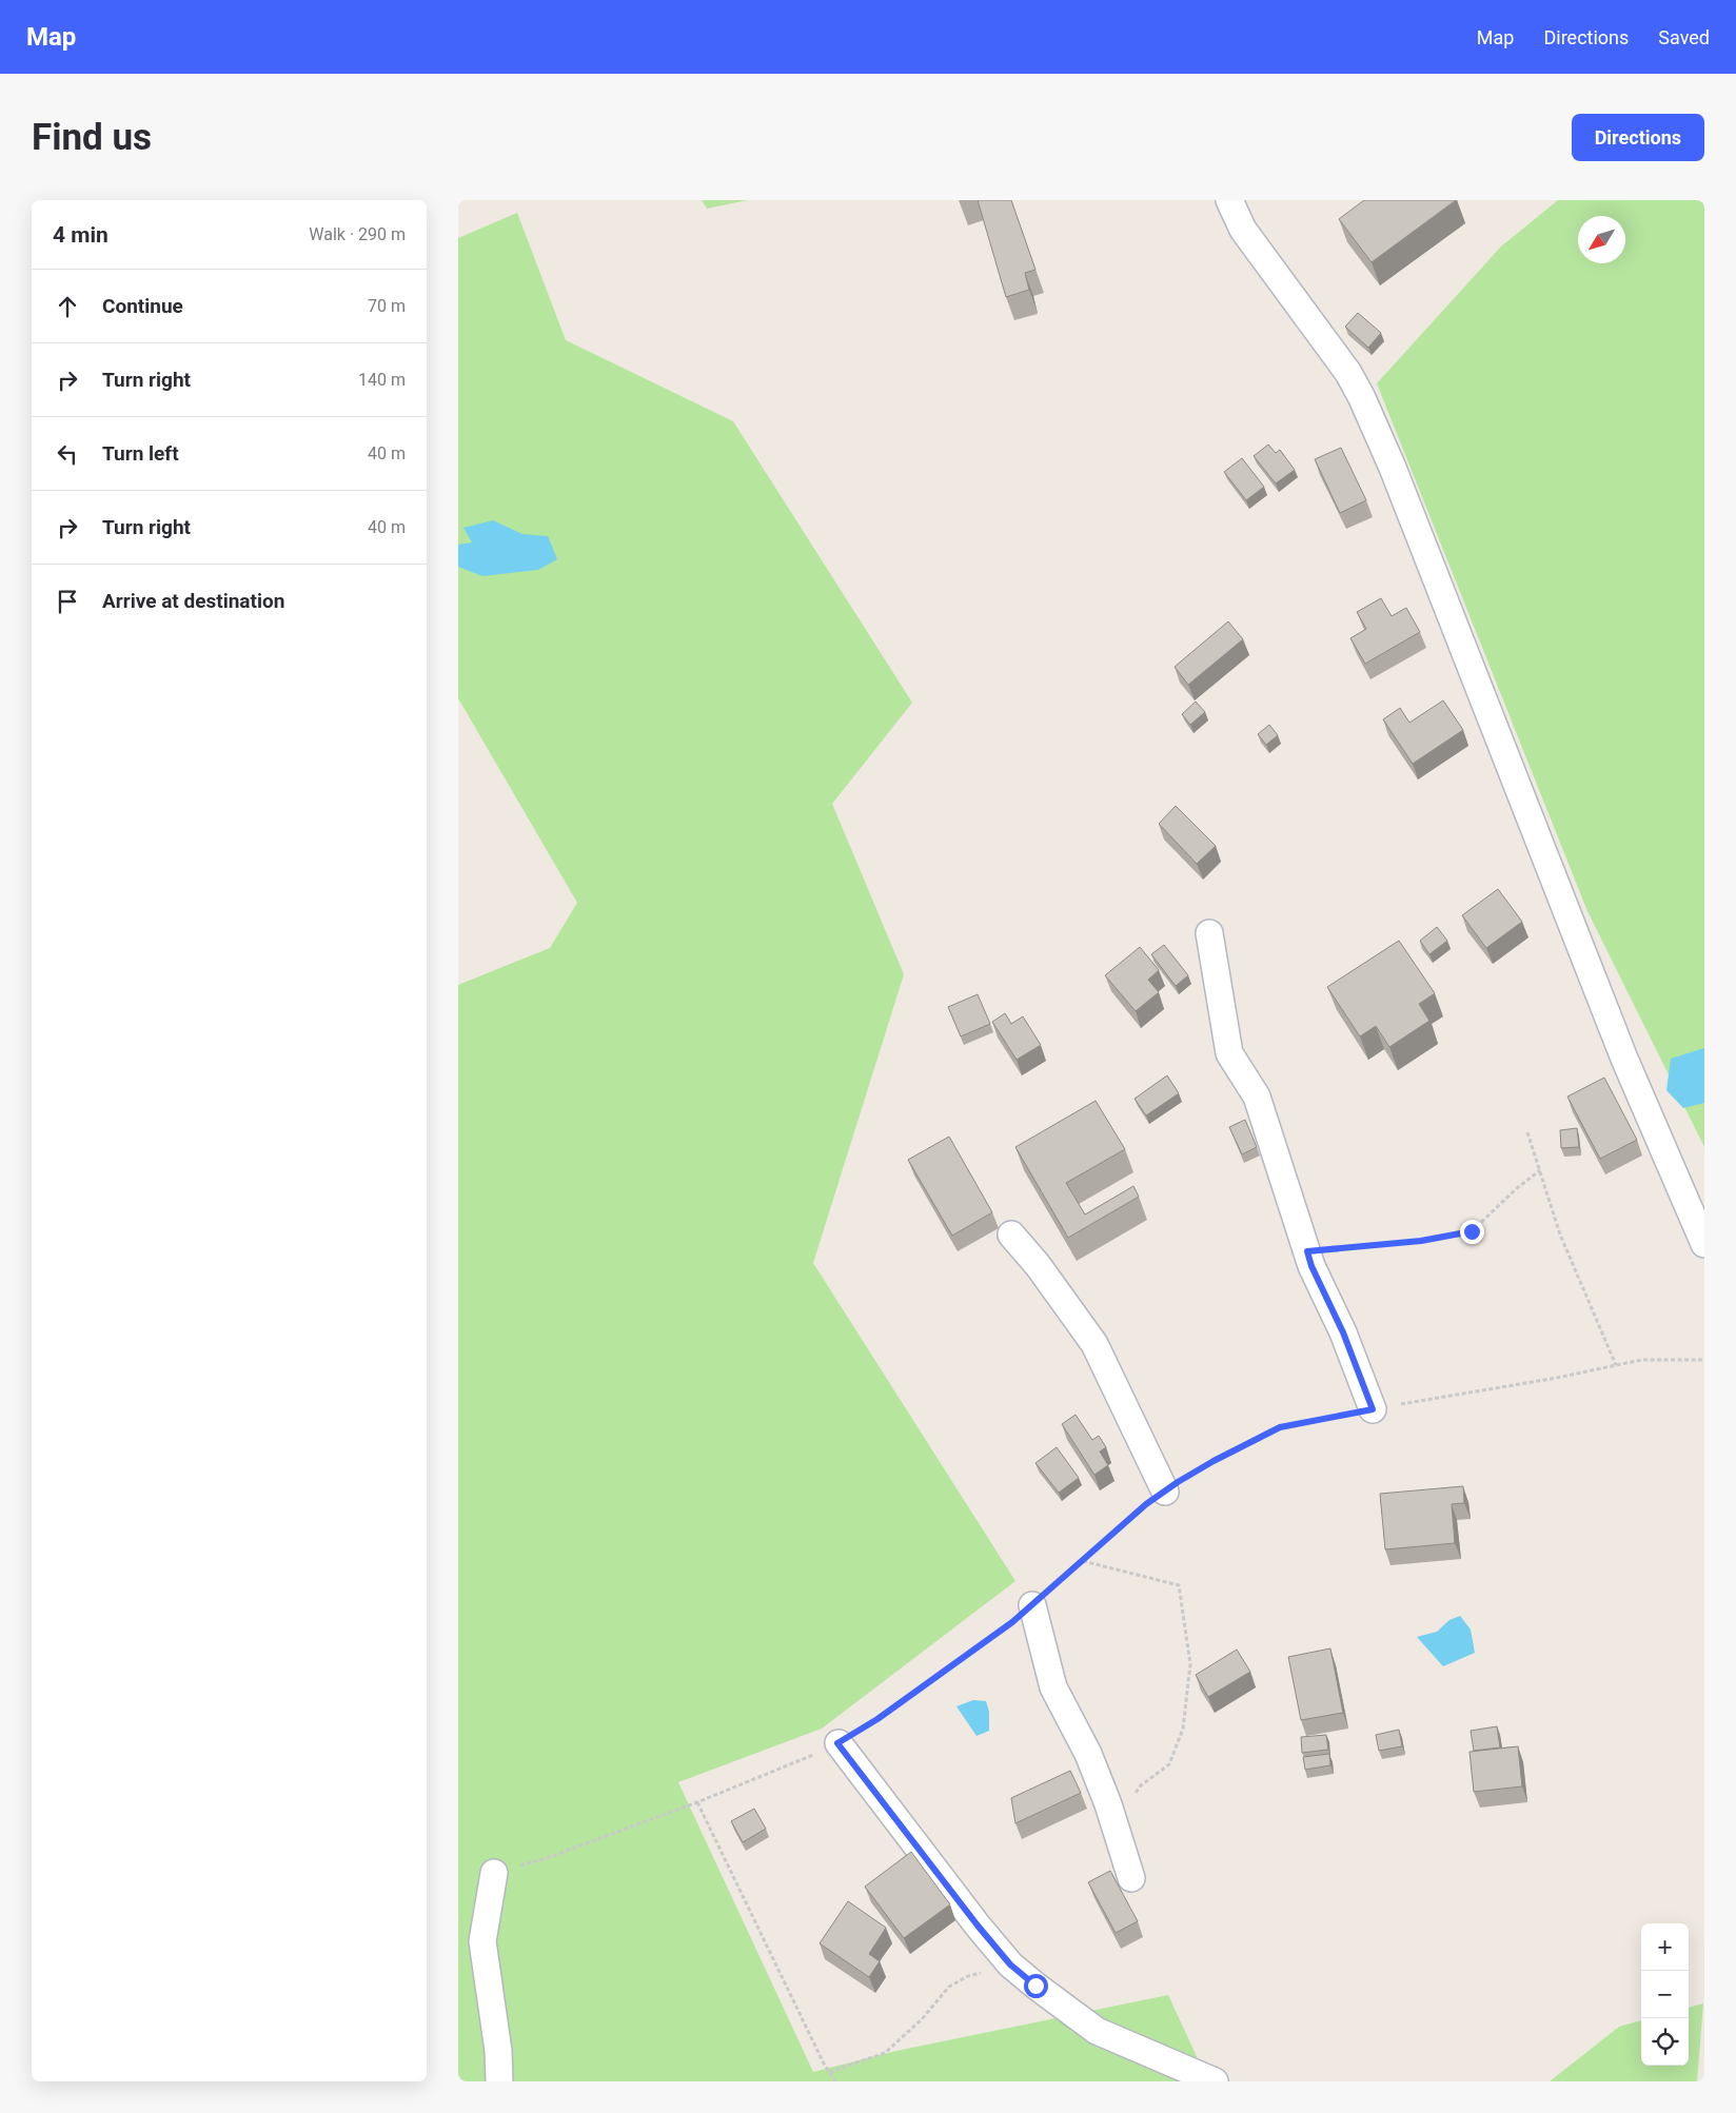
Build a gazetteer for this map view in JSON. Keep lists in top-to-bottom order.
{
  "north": "bottom left",
  "page": {
    "header": "Map",
    "nav": ["Map", "Directions", "Saved"],
    "buttons": "Directions",
    "title": "Find us",
    "heading": ["4 min", "Walk · 290 m"],
    "list": [
      ["Continue", "70 m"],
      ["Turn right", "140 m"],
      ["Turn left", "40 m"],
      ["Turn right", "40 m"],
      "Arrive at destination"
    ],
    "map_buttons": ["+", "−"]
  }
}
